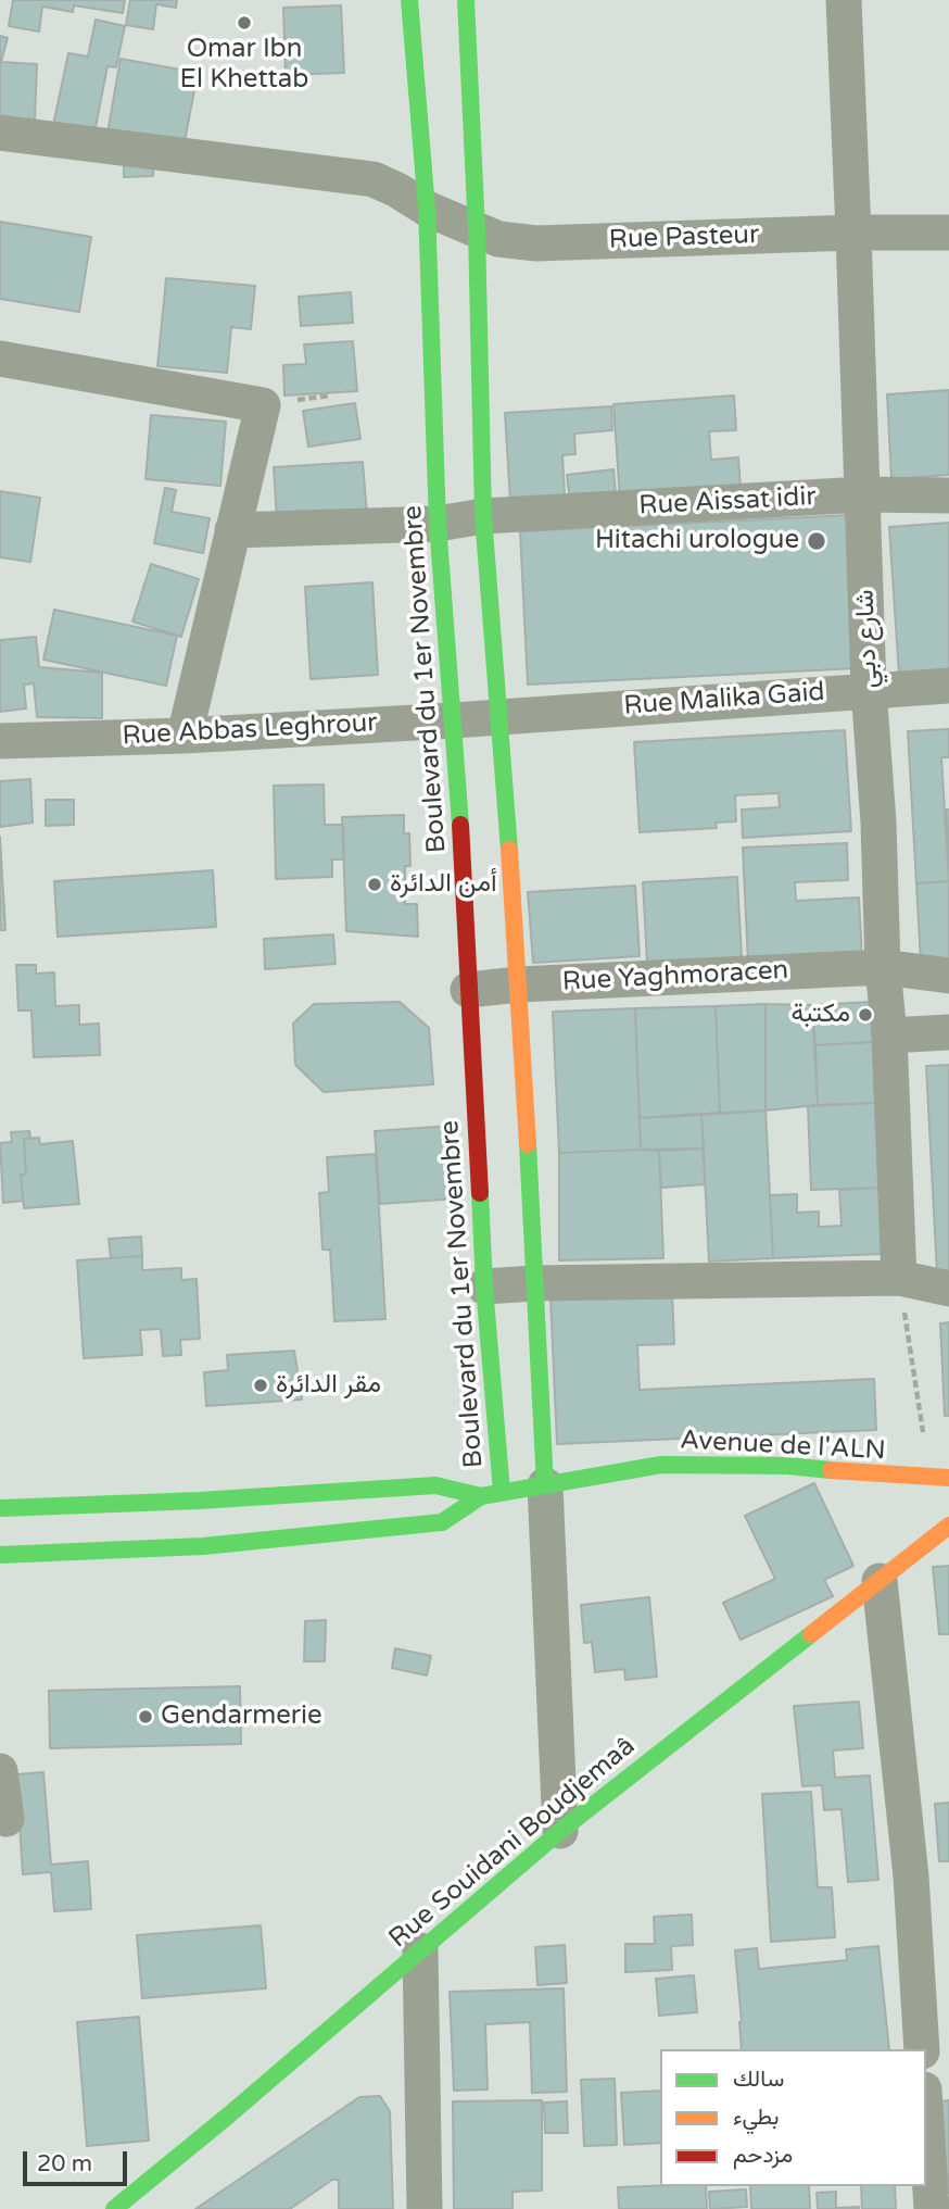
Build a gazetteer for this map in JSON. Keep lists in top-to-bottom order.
{
  "streets": {
    "main road": ["Boulevard du 1er Novembre", "Avenue de l'ALN", "Rue Souidani Boudjemaâ"],
    "street": [
      "Rue Pasteur",
      "Rue Aissat idir",
      "شارع دبي",
      "Rue Malika Gaid",
      "Rue Abbas Leghrour",
      "Rue Yaghmoracen"
    ]
  },
  "crossings": [
    ["Rue Pasteur", "شارع دبي"],
    ["Rue Pasteur", "Boulevard du 1er Novembre"],
    ["Rue Aissat idir", "شارع دبي"],
    ["Rue Aissat idir", "Boulevard du 1er Novembre"],
    ["شارع دبي", "Rue Malika Gaid"],
    ["شارع دبي", "Rue Yaghmoracen"],
    ["Boulevard du 1er Novembre", "Rue Abbas Leghrour"],
    ["Boulevard du 1er Novembre", "Rue Yaghmoracen"],
    ["Boulevard du 1er Novembre", "Avenue de l'ALN"],
    ["Rue Malika Gaid", "Rue Abbas Leghrour"]
  ],
  "places": [
    "Omar Ibn El Khettab",
    "Hitachi urologue",
    "أمن الدائرة",
    "مكتبة",
    "مقر الدائرة",
    "Gendarmerie"
  ],
  "legend": ["سالك", "بطيء", "مزدحم"],
  "scale_bar": "20 m"
}
